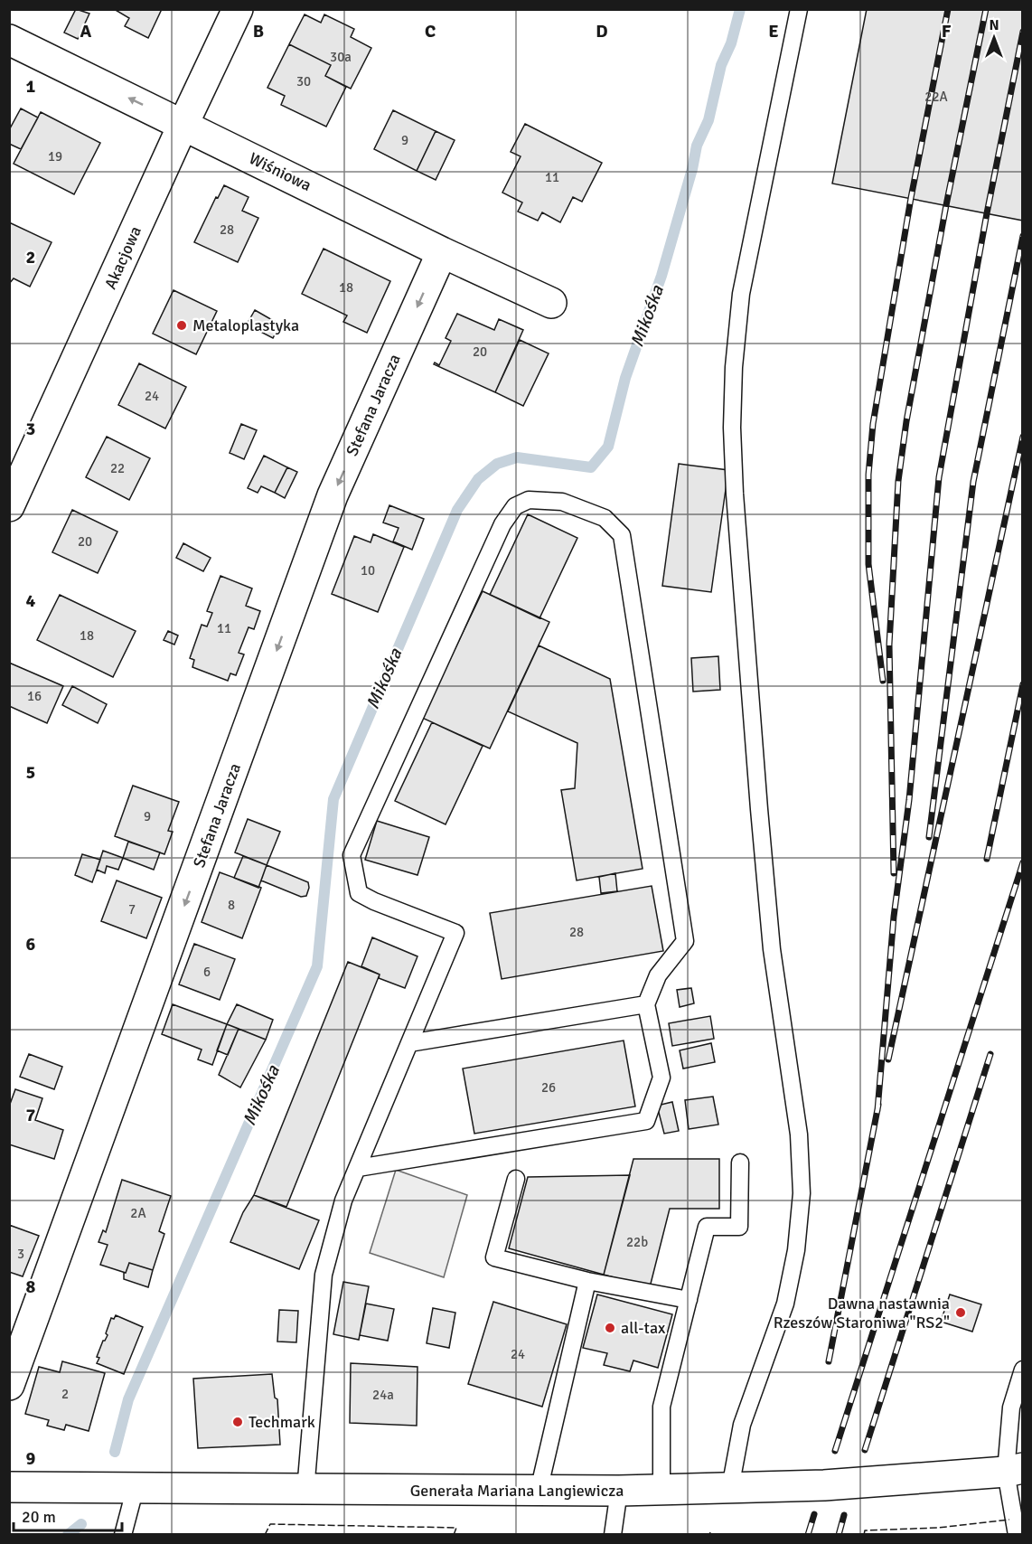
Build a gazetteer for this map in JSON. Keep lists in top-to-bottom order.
{
  "streets": {
    "street": [
      "Wiśniowa",
      "Akacjowa",
      "Stefana Jaracza",
      "Generała Mariana Langiewicza"
    ]
  },
  "crossings": [
    ["Wiśniowa", "Akacjowa"],
    ["Wiśniowa", "Stefana Jaracza"]
  ],
  "one_way": ["Stefana Jaracza"],
  "water": ["Mikośka"],
  "places": [
    "Metaloplastyka",
    "Dawna nastawnia Rzeszów Staroniwa \"RS2\"",
    "all-tax",
    "Techmark"
  ],
  "house_numbers": [
    "30a",
    "30",
    "22A",
    "9",
    "19",
    "11",
    "28",
    "18",
    "20",
    "24",
    "22",
    "20",
    "10",
    "11",
    "18",
    "16",
    "9",
    "8",
    "7",
    "28",
    "6",
    "26",
    "2A",
    "22b",
    "3",
    "24",
    "2",
    "24a"
  ],
  "scale_bar": "20 m",
  "north": "top",
  "grid": {
    "columns": [
      "A",
      "B",
      "C",
      "D",
      "E",
      "F"
    ],
    "rows": [
      "1",
      "2",
      "3",
      "4",
      "5",
      "6",
      "7",
      "8",
      "9"
    ]
  }
}
